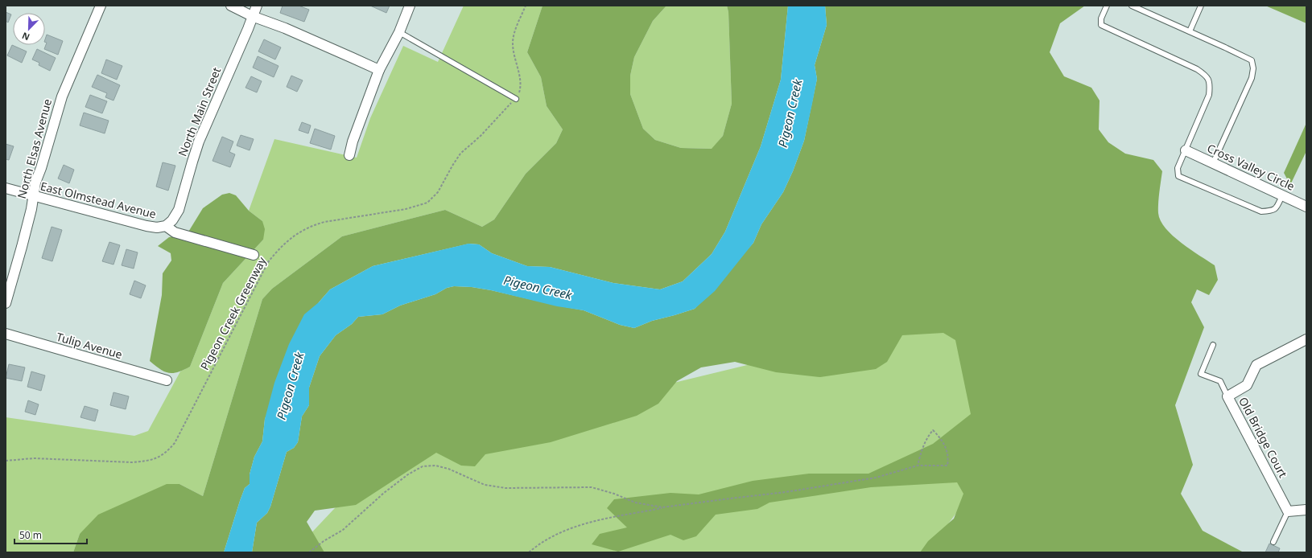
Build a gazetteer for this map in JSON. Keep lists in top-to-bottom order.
{
  "streets": {
    "street": [
      "North Main Street",
      "North Elsas Avenue",
      "Cross Valley Circle",
      "East Olmstead Avenue",
      "Tulip Avenue",
      "Old Bridge Court"
    ],
    "path": ["Pigeon Creek Greenway"]
  },
  "crossings": [
    ["North Main Street", "East Olmstead Avenue"],
    ["North Elsas Avenue", "East Olmstead Avenue"]
  ],
  "water": ["Pigeon Creek"],
  "scale_bar": "50 m",
  "north": "bottom left"
}
